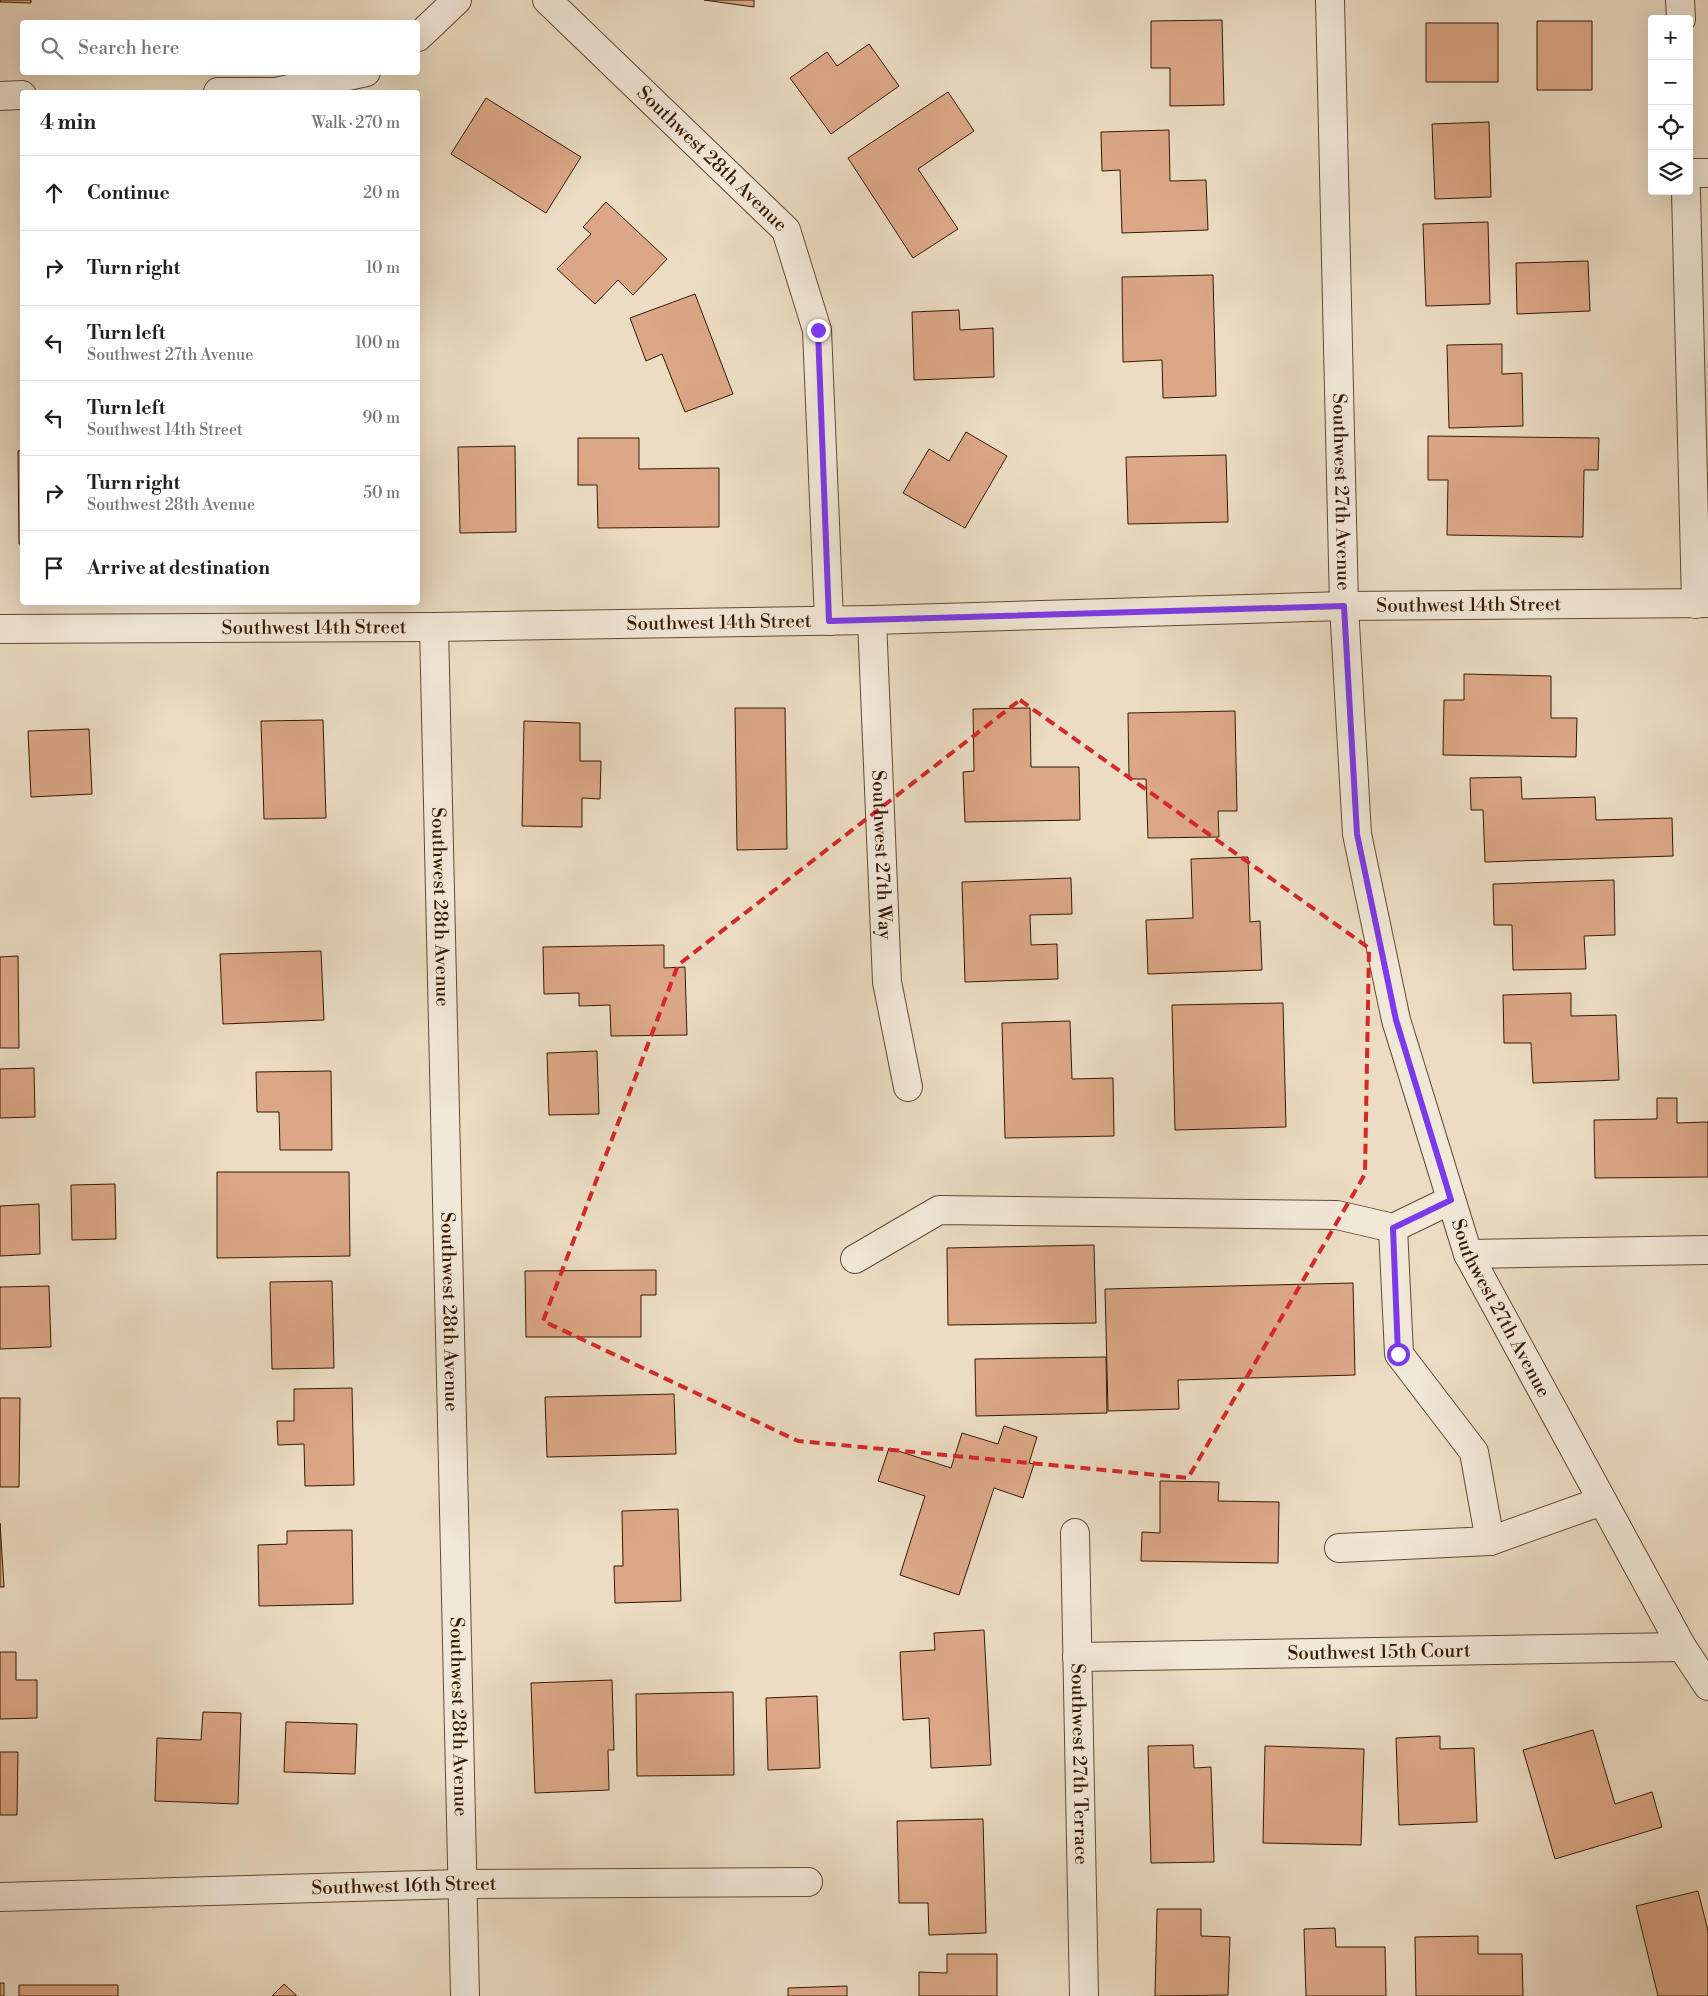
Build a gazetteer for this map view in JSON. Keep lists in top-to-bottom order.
{
  "streets": {
    "street": [
      "Southwest 28th Avenue",
      "Southwest 27th Avenue",
      "Southwest 14th Street",
      "Southwest 27th Way",
      "Southwest 15th Court",
      "Southwest 27th Terrace",
      "Southwest 16th Street"
    ]
  },
  "crossings": [
    ["Southwest 28th Avenue", "Southwest 14th Street"],
    ["Southwest 28th Avenue", "Southwest 16th Street"],
    ["Southwest 27th Avenue", "Southwest 14th Street"],
    ["Southwest 27th Avenue", "Southwest 15th Court"],
    ["Southwest 14th Street", "Southwest 27th Way"],
    ["Southwest 15th Court", "Southwest 27th Terrace"]
  ],
  "page": {
    "map_buttons": ["+", "−"],
    "search": "Search here",
    "heading": ["4 min", "Walk · 270 m"],
    "list": [
      ["Continue", "20 m"],
      ["Turn right", "10 m"],
      ["Turn left", "Southwest 27th Avenue", "100 m"],
      ["Turn left", "Southwest 14th Street", "90 m"],
      ["Turn right", "Southwest 28th Avenue", "50 m"],
      "Arrive at destination"
    ]
  }
}
